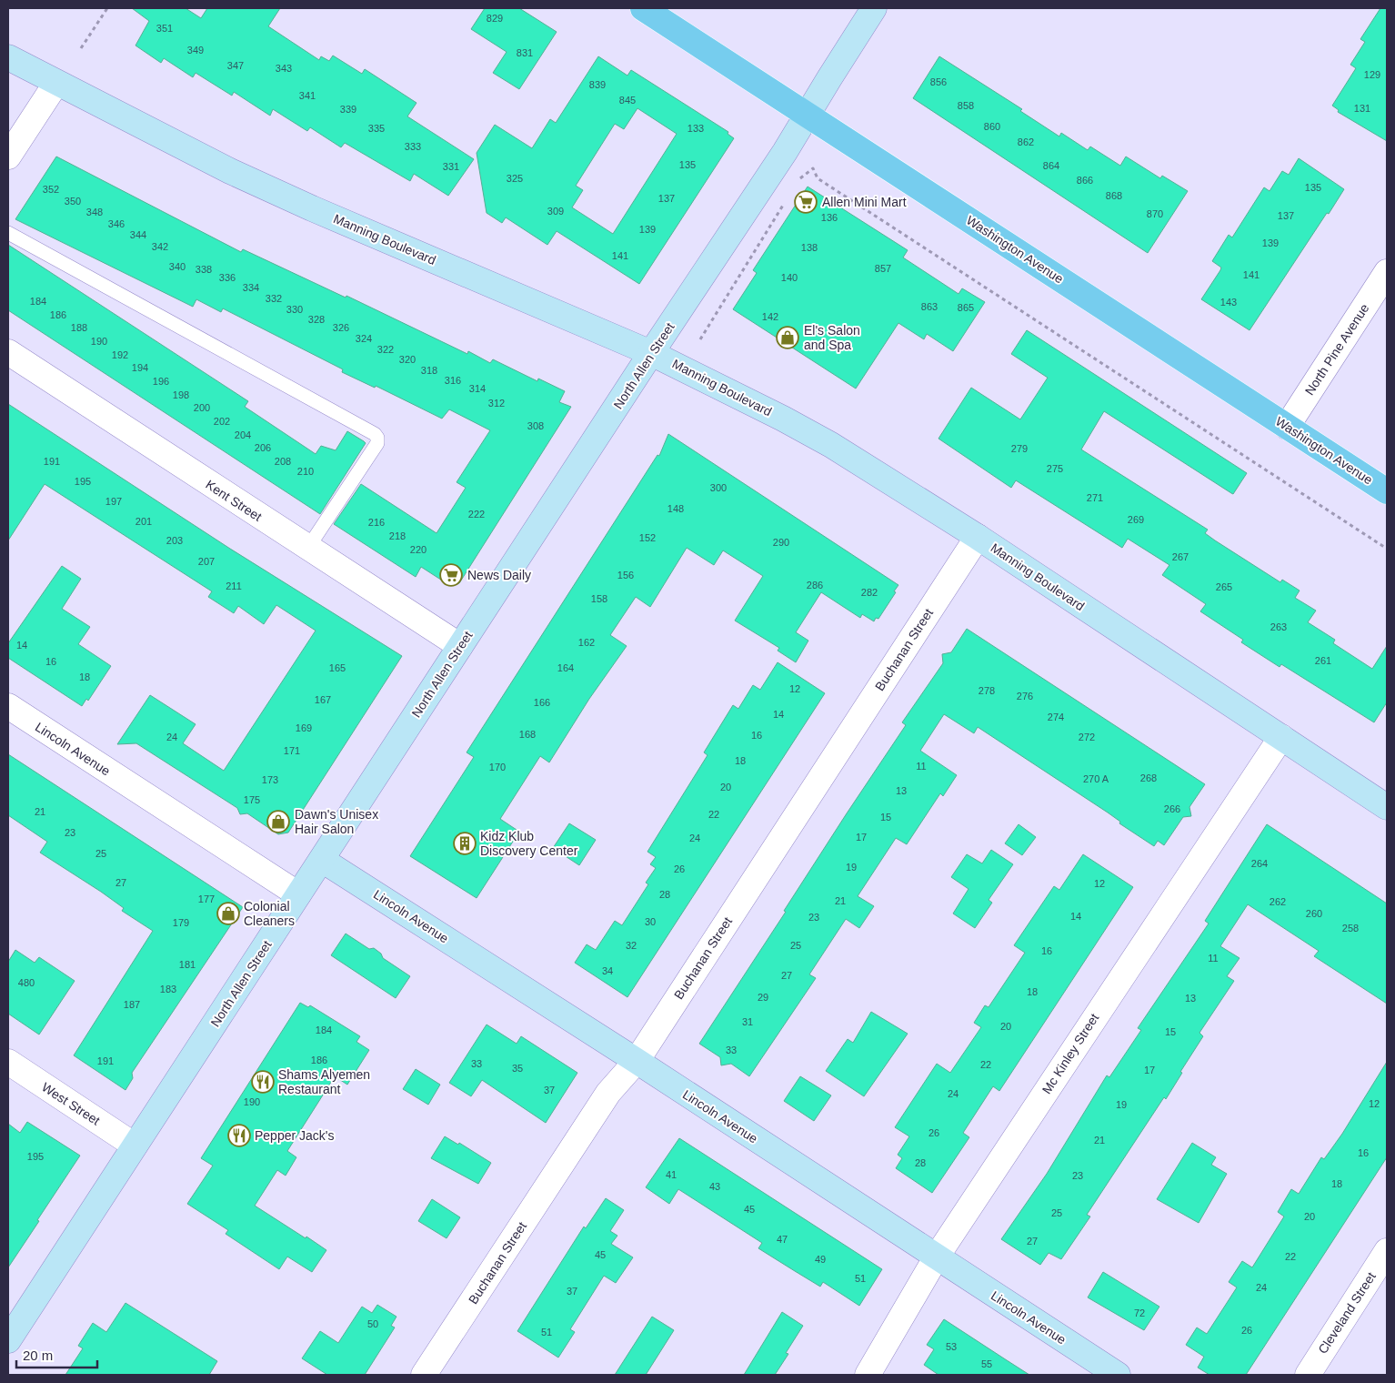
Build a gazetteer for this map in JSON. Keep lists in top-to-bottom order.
{
  "streets": {
    "main road": ["Washington Avenue"],
    "street": [
      "Manning Boulevard",
      "North Pine Avenue",
      "North Allen Street",
      "Kent Street",
      "Buchanan Street",
      "Lincoln Avenue",
      "Mc Kinley Street",
      "West Street",
      "Cleveland Street"
    ]
  },
  "crossings": [
    ["Manning Boulevard", "North Allen Street"],
    ["Manning Boulevard", "Buchanan Street"],
    ["Manning Boulevard", "Mc Kinley Street"],
    ["Washington Avenue", "North Pine Avenue"],
    ["Washington Avenue", "North Allen Street"],
    ["North Allen Street", "Kent Street"],
    ["North Allen Street", "Lincoln Avenue"],
    ["North Allen Street", "West Street"],
    ["Buchanan Street", "Lincoln Avenue"],
    ["Lincoln Avenue", "Mc Kinley Street"]
  ],
  "places": {
    "supermarket": ["Allen Mini Mart", "News Daily"],
    "shop": ["El's Salon and Spa", "Dawn's Unisex Hair Salon", "Colonial Cleaners"],
    "building": ["Kidz Klub Discovery Center"],
    "restaurant": ["Shams Alyemen Restaurant", "Pepper Jack's"]
  },
  "house_numbers": [
    "829",
    "351",
    "349",
    "831",
    "347",
    "343",
    "129",
    "856",
    "839",
    "341",
    "845",
    "858",
    "131",
    "339",
    "860",
    "335",
    "133",
    "862",
    "333",
    "135",
    "864",
    "331",
    "325",
    "866",
    "135",
    "352",
    "868",
    "137",
    "350",
    "309",
    "348",
    "870",
    "137",
    "136",
    "346",
    "139",
    "344",
    "139",
    "342",
    "138",
    "141",
    "340",
    "857",
    "338",
    "141",
    "336",
    "140",
    "334",
    "332",
    "184",
    "143",
    "863",
    "865",
    "330",
    "186",
    "142",
    "328",
    "188",
    "326",
    "324",
    "190",
    "322",
    "192",
    "320",
    "194",
    "318",
    "316",
    "196",
    "314",
    "198",
    "312",
    "200",
    "202",
    "308",
    "204",
    "206",
    "279",
    "191",
    "208",
    "275",
    "210",
    "195",
    "300",
    "271",
    "197",
    "148",
    "222",
    "269",
    "201",
    "216",
    "218",
    "152",
    "203",
    "290",
    "220",
    "267",
    "207",
    "156",
    "286",
    "211",
    "265",
    "282",
    "158",
    "263",
    "162",
    "14",
    "261",
    "16",
    "165",
    "164",
    "18",
    "12",
    "278",
    "276",
    "167",
    "166",
    "14",
    "274",
    "169",
    "168",
    "16",
    "24",
    "272",
    "171",
    "18",
    "11",
    "170",
    "268",
    "270 A",
    "173",
    "20",
    "13",
    "175",
    "266",
    "21",
    "22",
    "15",
    "23",
    "17",
    "24",
    "25",
    "264",
    "19",
    "26",
    "27",
    "12",
    "28",
    "177",
    "21",
    "262",
    "260",
    "14",
    "23",
    "30",
    "179",
    "258",
    "32",
    "25",
    "16",
    "11",
    "181",
    "34",
    "27",
    "480",
    "183",
    "18",
    "29",
    "13",
    "187",
    "31",
    "20",
    "184",
    "15",
    "33",
    "186",
    "191",
    "33",
    "22",
    "35",
    "17",
    "37",
    "24",
    "190",
    "12",
    "19",
    "26",
    "21",
    "16",
    "195",
    "28",
    "41",
    "23",
    "18",
    "43",
    "45",
    "25",
    "20",
    "47",
    "27",
    "45",
    "22",
    "49",
    "51",
    "24",
    "37",
    "72",
    "50",
    "26",
    "51",
    "53",
    "55"
  ],
  "scale_bar": "20 m"
}
